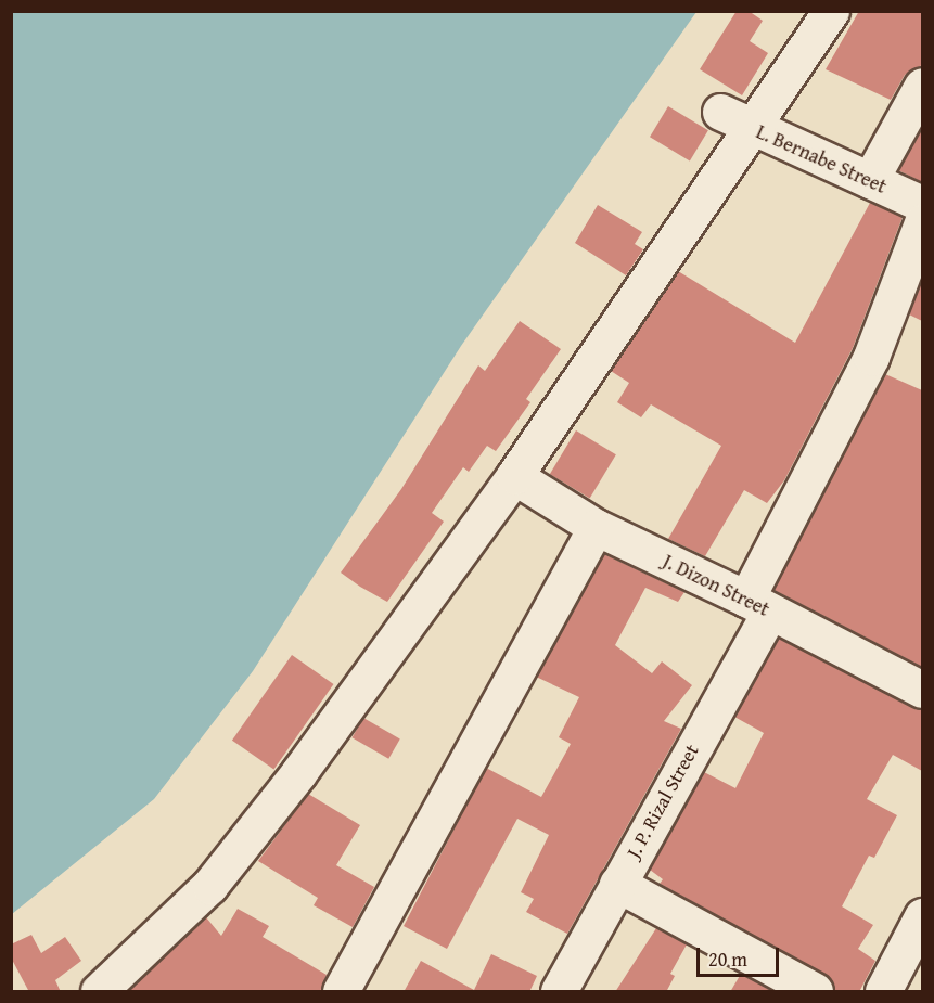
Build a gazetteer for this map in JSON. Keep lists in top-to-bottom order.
{
  "streets": {
    "street": ["L. Bernabe Street", "J. Dizon Street", "J. P. Rizal Street"]
  },
  "crossings": [
    ["J. Dizon Street", "J. P. Rizal Street"]
  ],
  "scale_bar": "20 m"
}
